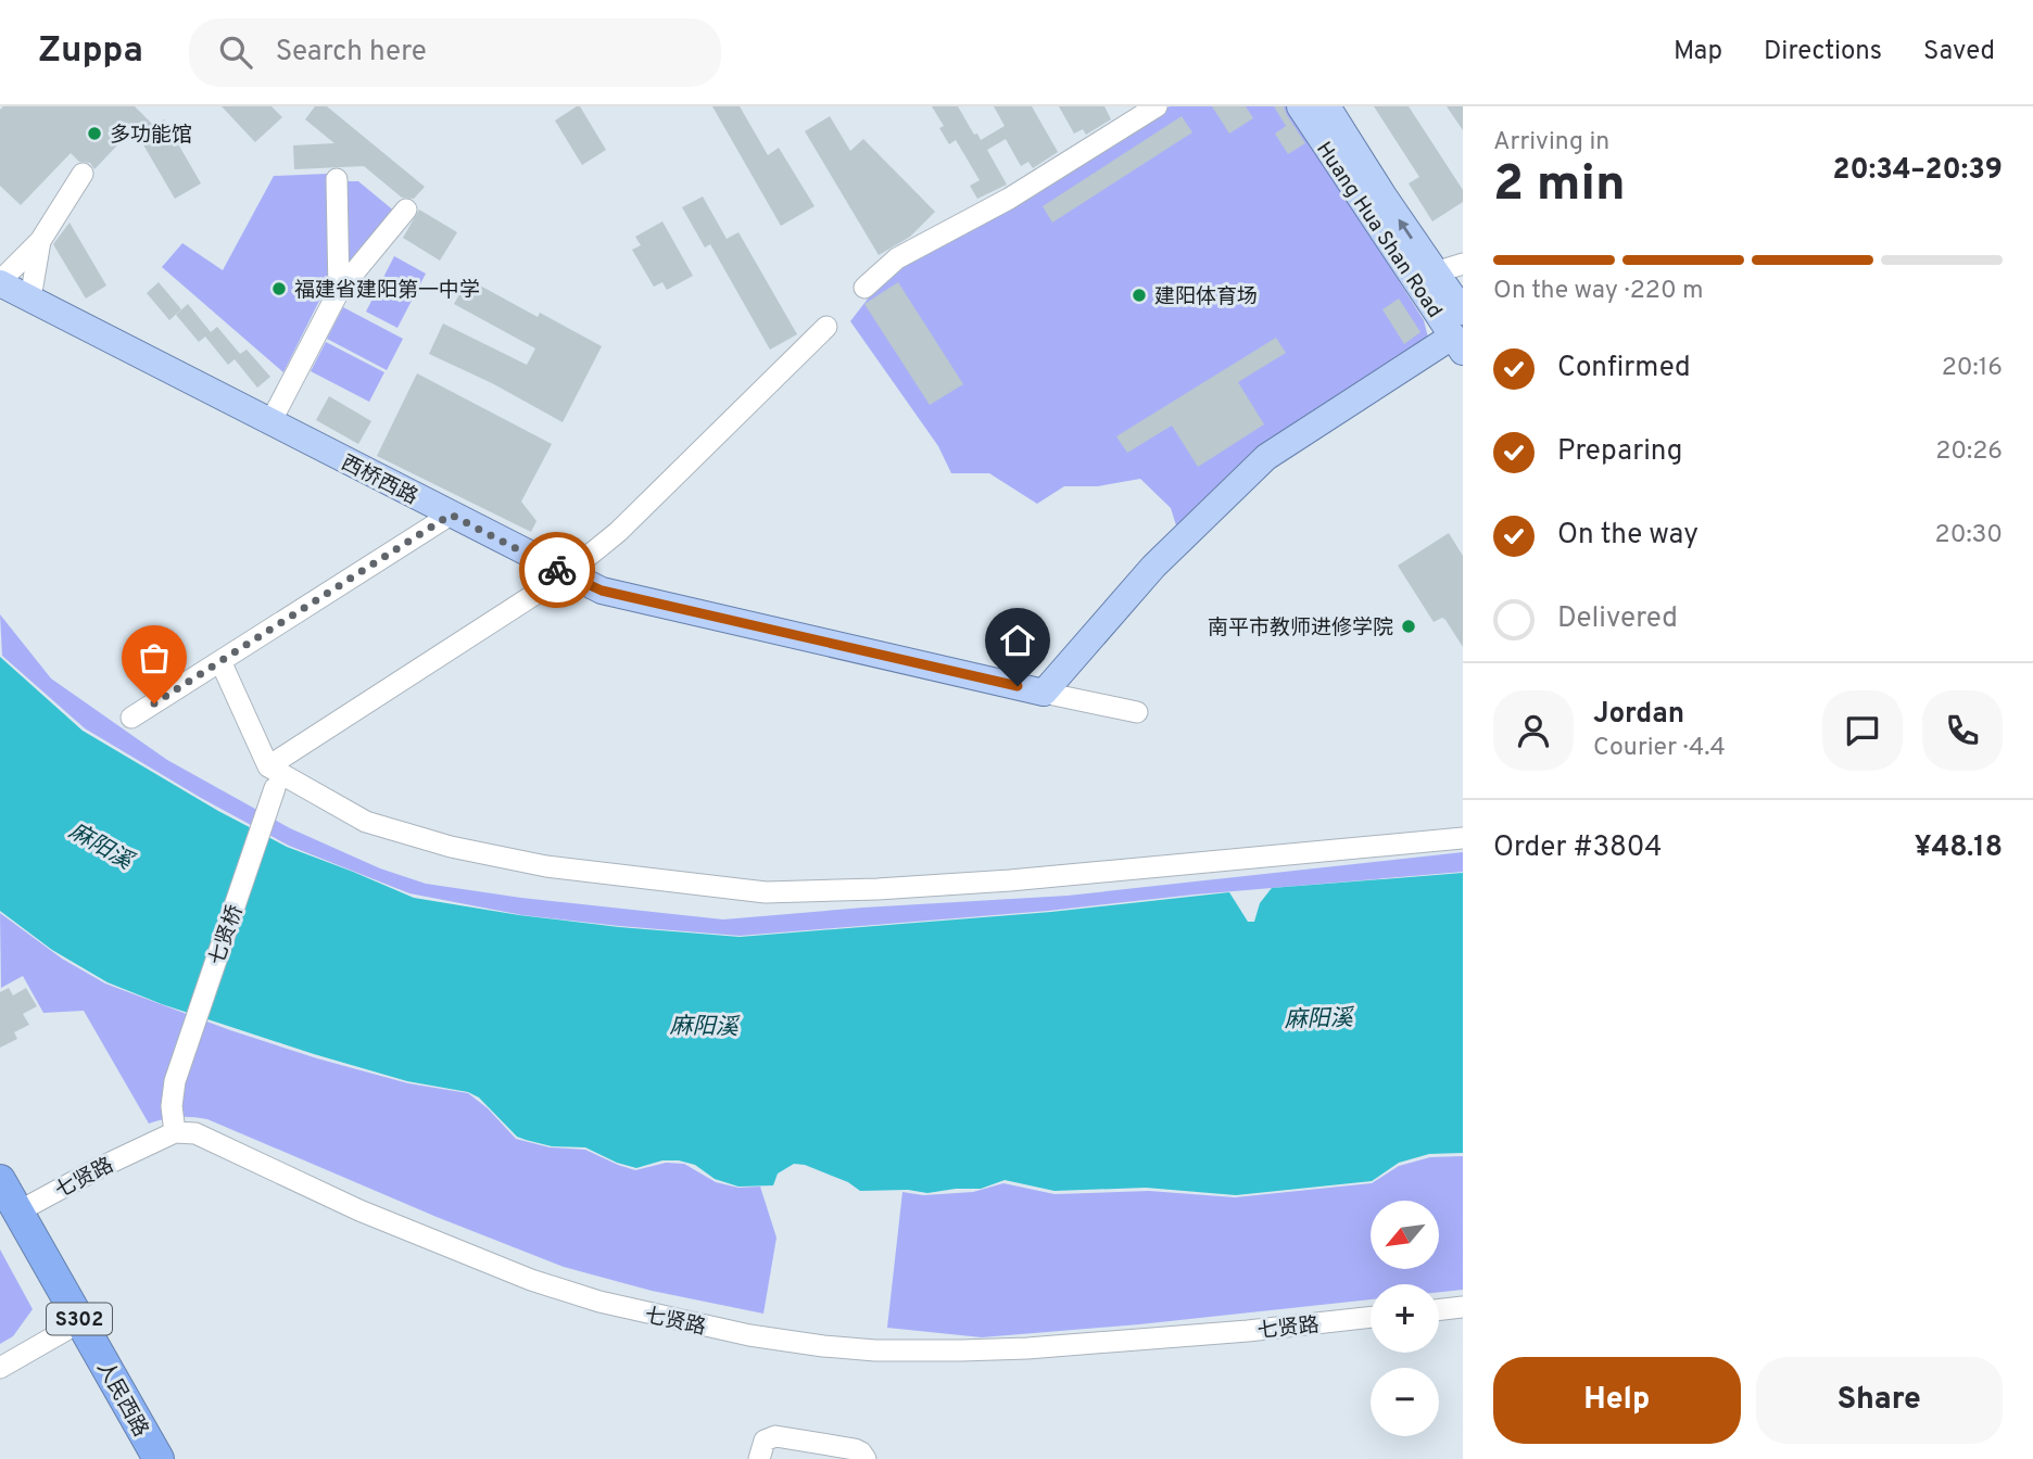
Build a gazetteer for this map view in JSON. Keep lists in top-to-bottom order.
{
  "streets": {
    "highway": ["S302", "人民西路"],
    "main road": ["Huang Hua Shan Road", "西桥西路"],
    "street": ["七贤桥", "七贤路"]
  },
  "crossings": [
    ["七贤桥", "七贤路"],
    ["七贤路", "人民西路"]
  ],
  "water": ["麻阳溪"],
  "places": [
    "多功能馆",
    "福建省建阳第一中学",
    "建阳体育场",
    "南平市教师进修学院"
  ],
  "north": "bottom left",
  "page": {
    "header": "Zuppa",
    "search": "Search here",
    "nav": ["Map", "Directions", "Saved"],
    "heading": ["2 min", "Arriving in", "20:34–20:39"],
    "panel": [
      "Jordan",
      "Courier · 4.4",
      "Order #3804",
      "¥48.18"
    ],
    "bar": "On the way · 220 m",
    "list": [
      ["Confirmed", "20:16"],
      ["Preparing", "20:26"],
      ["On the way", "20:30"],
      "Delivered"
    ],
    "map_buttons": ["+", "−"],
    "buttons": ["Help", "Share"]
  }
}
